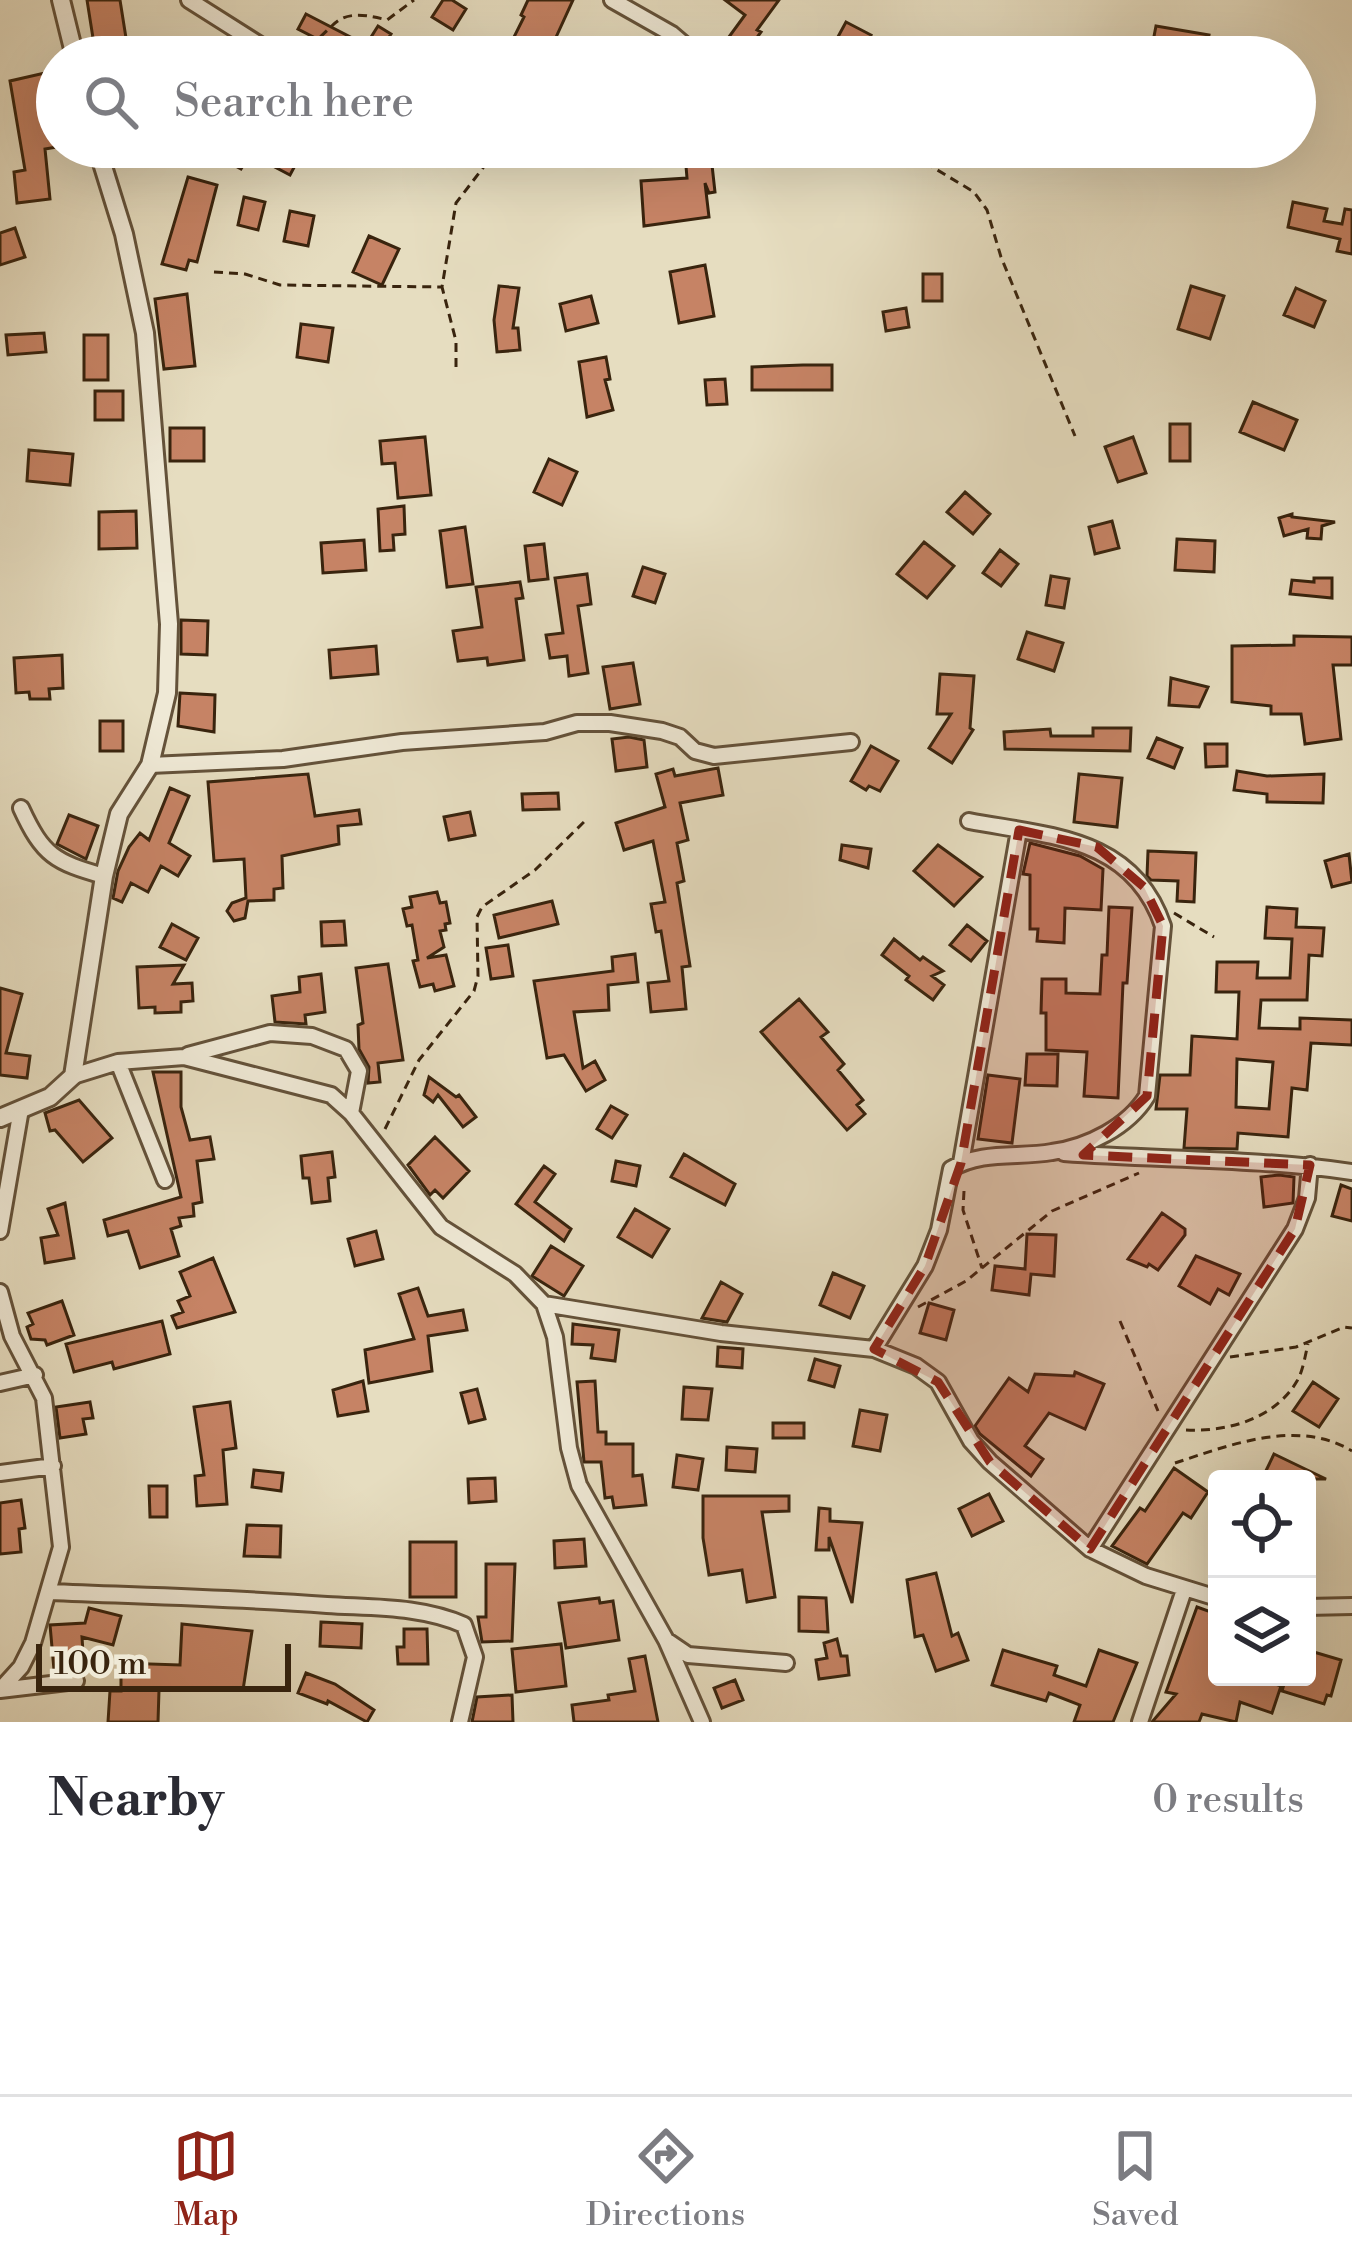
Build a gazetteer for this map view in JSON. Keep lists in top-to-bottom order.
{
  "scale_bar": "100 m",
  "page": {
    "search": "Search here",
    "scale": "100 m",
    "heading": ["Nearby", "0 results"],
    "nav": ["Map", "Directions", "Saved"]
  }
}
